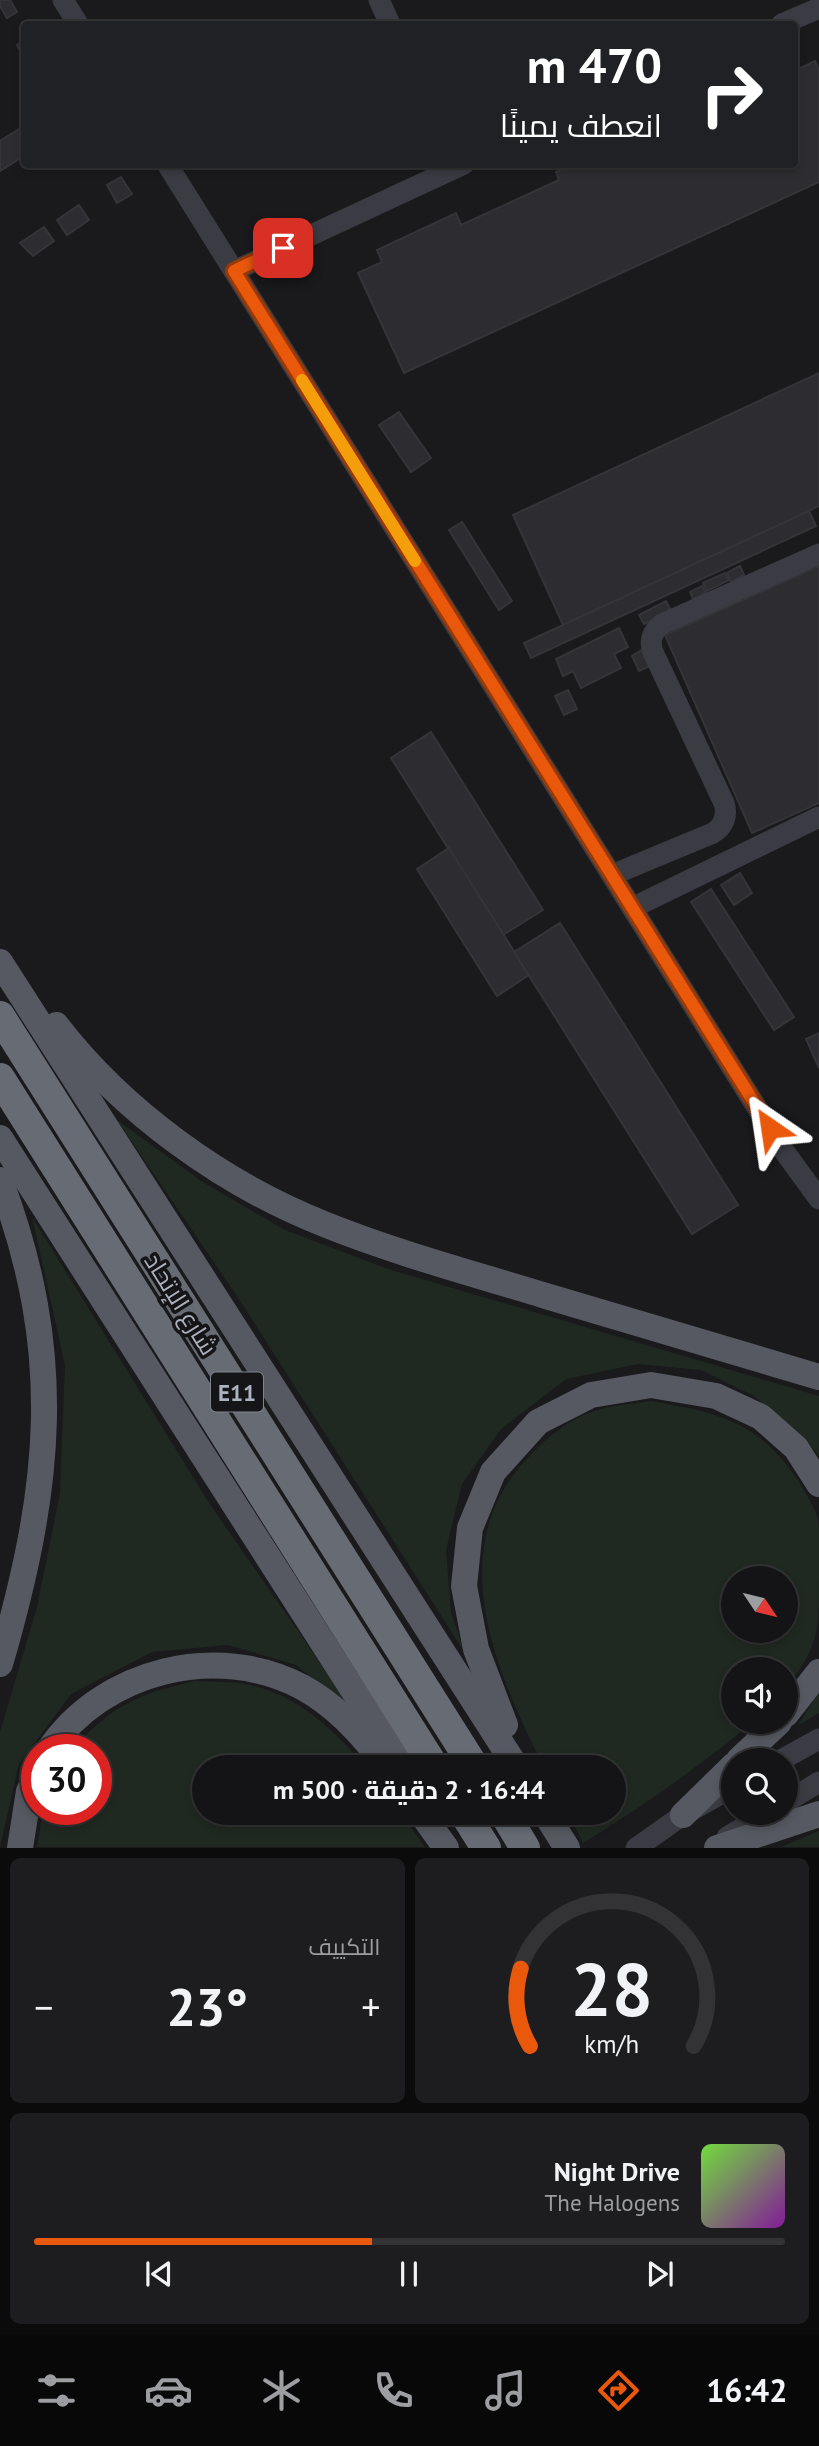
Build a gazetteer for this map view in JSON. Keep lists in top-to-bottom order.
{
  "streets": {
    "highway": ["شارع الإتحاد", "E11"]
  },
  "north": "bottom right",
  "page": {
    "turn": ["470 m", "انعطف يمينًا"],
    "limit": "30",
    "trip": "16:44 · 2 دقيقة · 500 m",
    "tile": "التكييف",
    "heat": ["−", "23°", "+"],
    "song": ["Night Drive", "The Halogens"],
    "tabs": "16:42",
    "gauge": ["28", "km/h"]
  }
}
